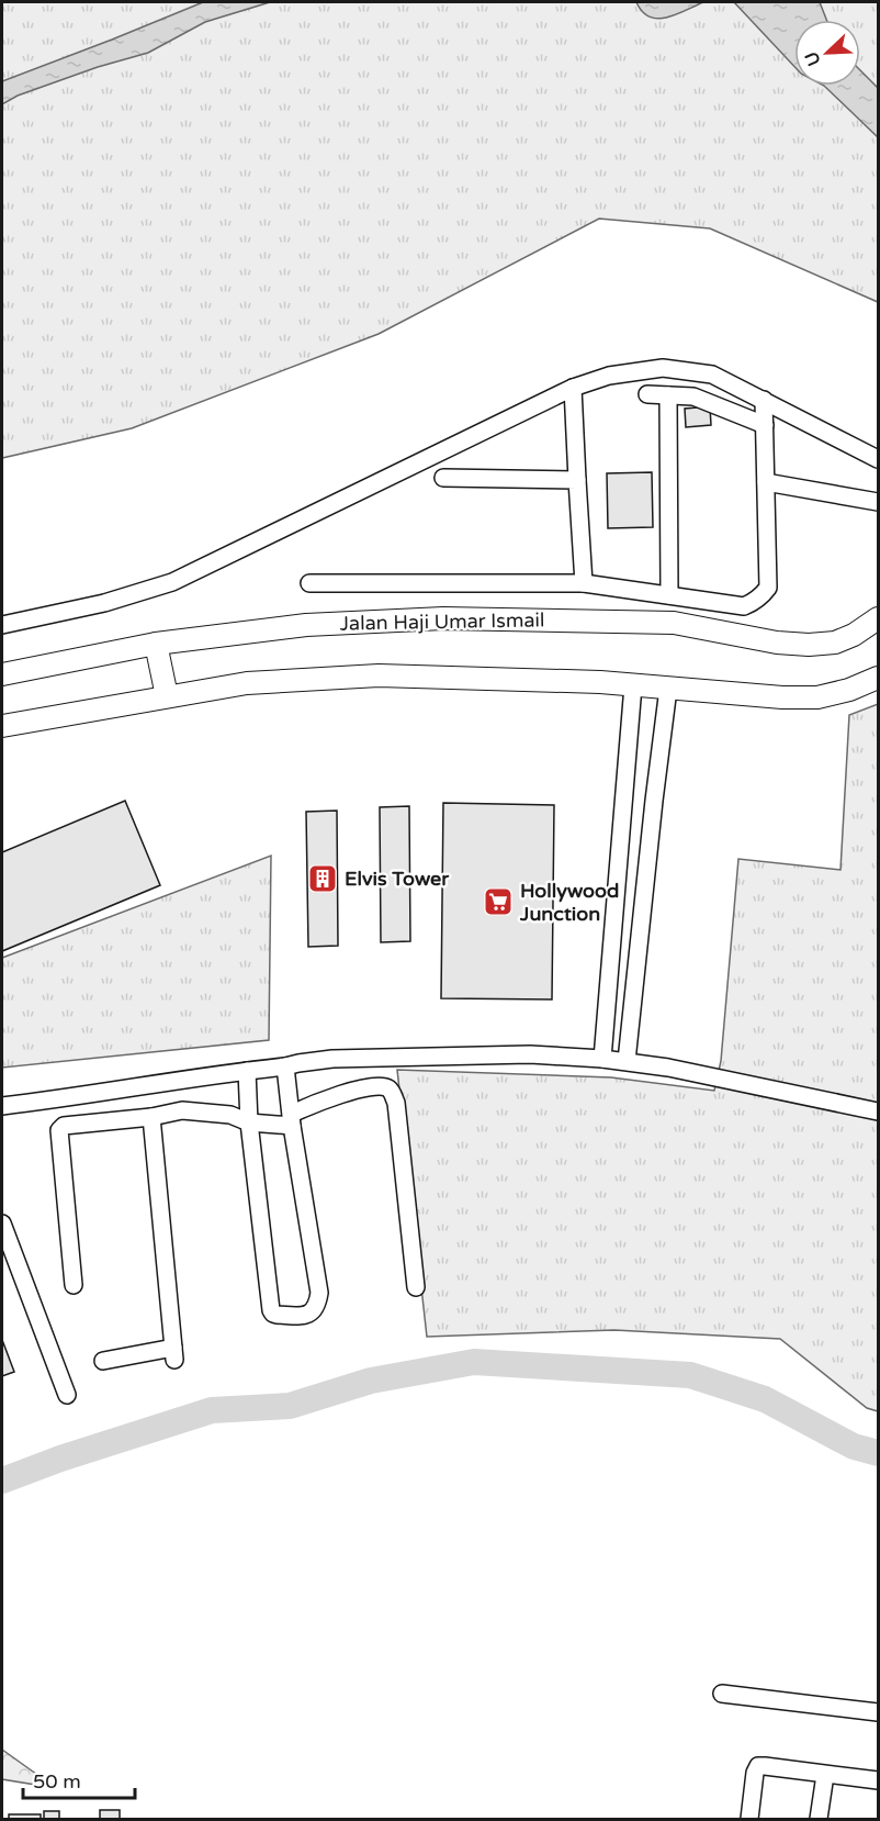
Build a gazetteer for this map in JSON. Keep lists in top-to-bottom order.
{
  "streets": {
    "main road": ["Jalan Haji Umar Ismail"]
  },
  "places": {
    "building": ["Elvis Tower"],
    "supermarket": ["Hollywood Junction"]
  },
  "scale_bar": "50 m",
  "north": "bottom left"
}
